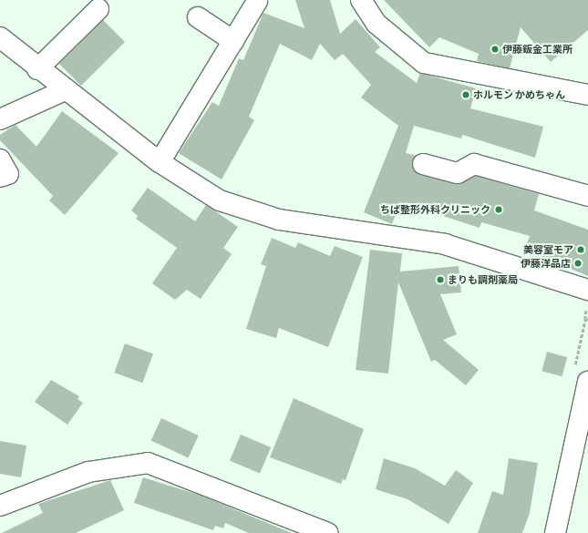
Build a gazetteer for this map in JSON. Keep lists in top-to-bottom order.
{
  "places": [
    "伊藤鈑金工業所",
    "ホルモン かめちゃん",
    "ちば整形外科クリニック",
    "美容室モア",
    "伊藤洋品店",
    "まりも調剤薬局"
  ]
}
